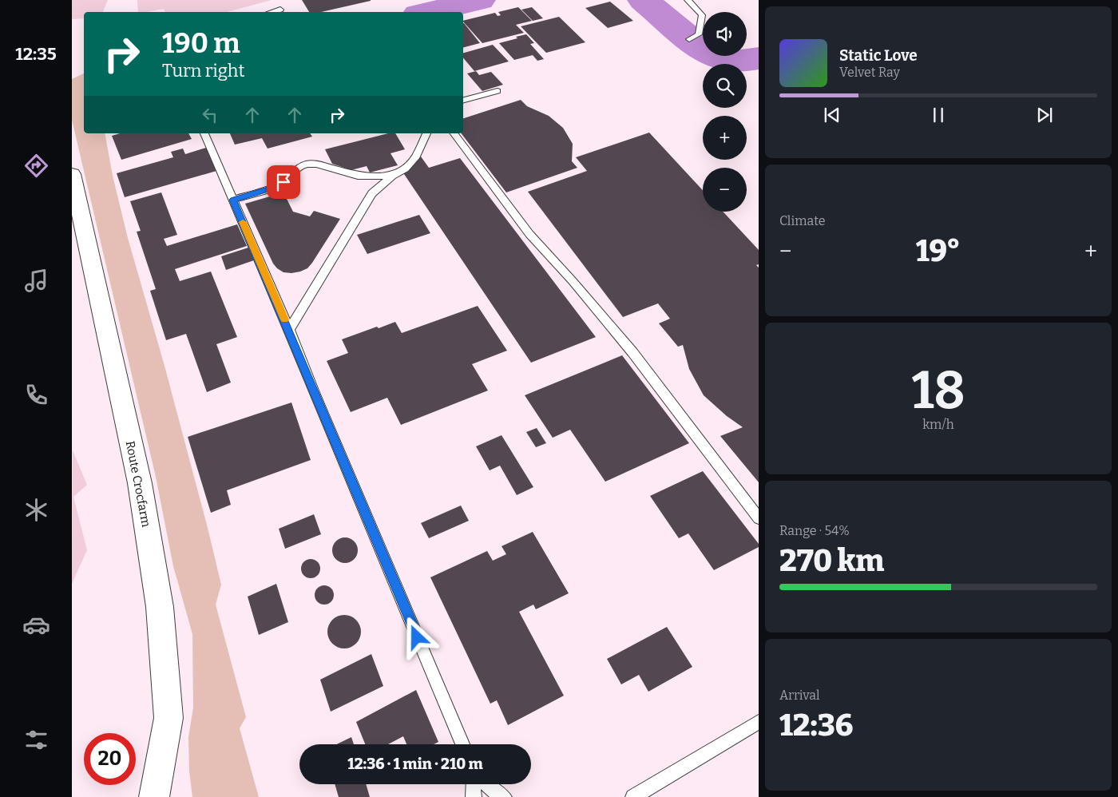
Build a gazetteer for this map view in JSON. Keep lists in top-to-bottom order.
{
  "streets": {
    "street": ["Route Crocfarm"]
  },
  "page": {
    "tabs": "12:35",
    "map_buttons": ["+", "−"],
    "turn": ["190 m", "Turn right"],
    "song": ["Static Love", "Velvet Ray"],
    "tile": [
      "Climate",
      ["18", "km/h"],
      ["Range · 54%", "270 km"],
      ["Arrival", "12:36"]
    ],
    "heat": ["−", "19°", "+"],
    "limit": "20",
    "trip": "12:36 · 1 min · 210 m"
  }
}
